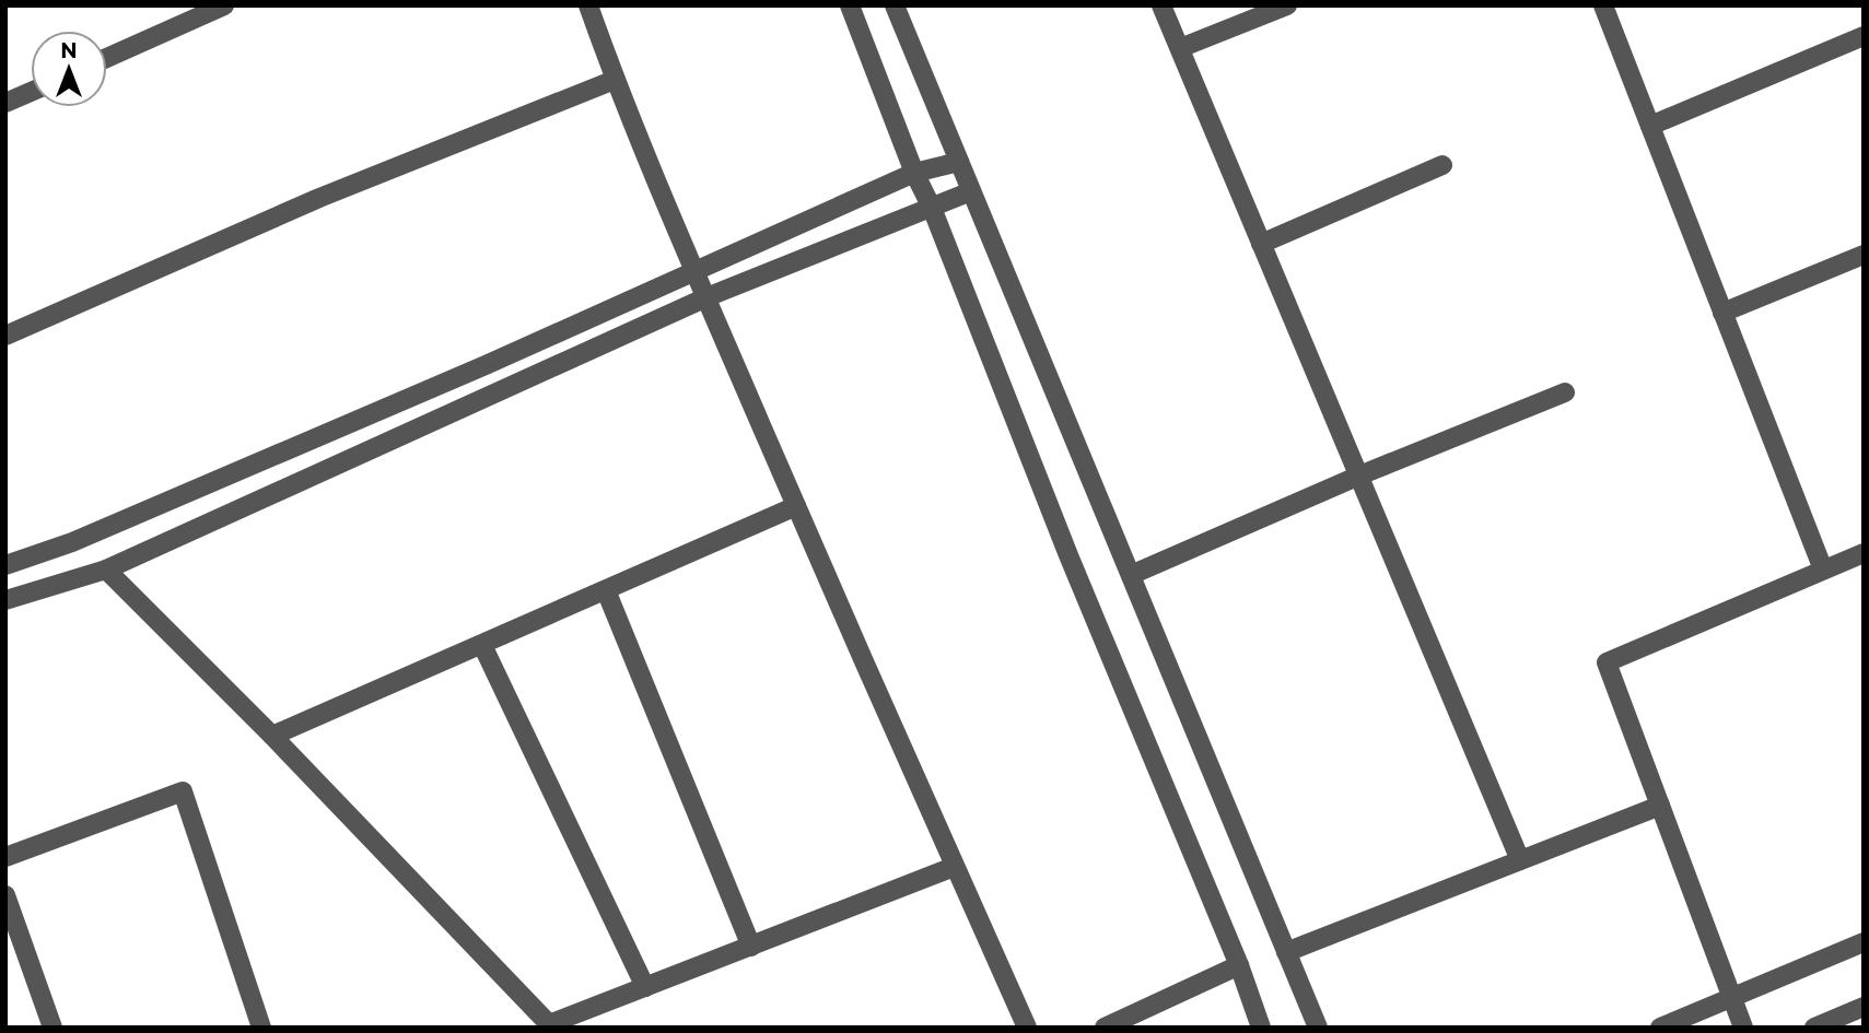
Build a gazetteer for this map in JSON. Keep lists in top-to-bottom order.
{
  "north": "top"
}
